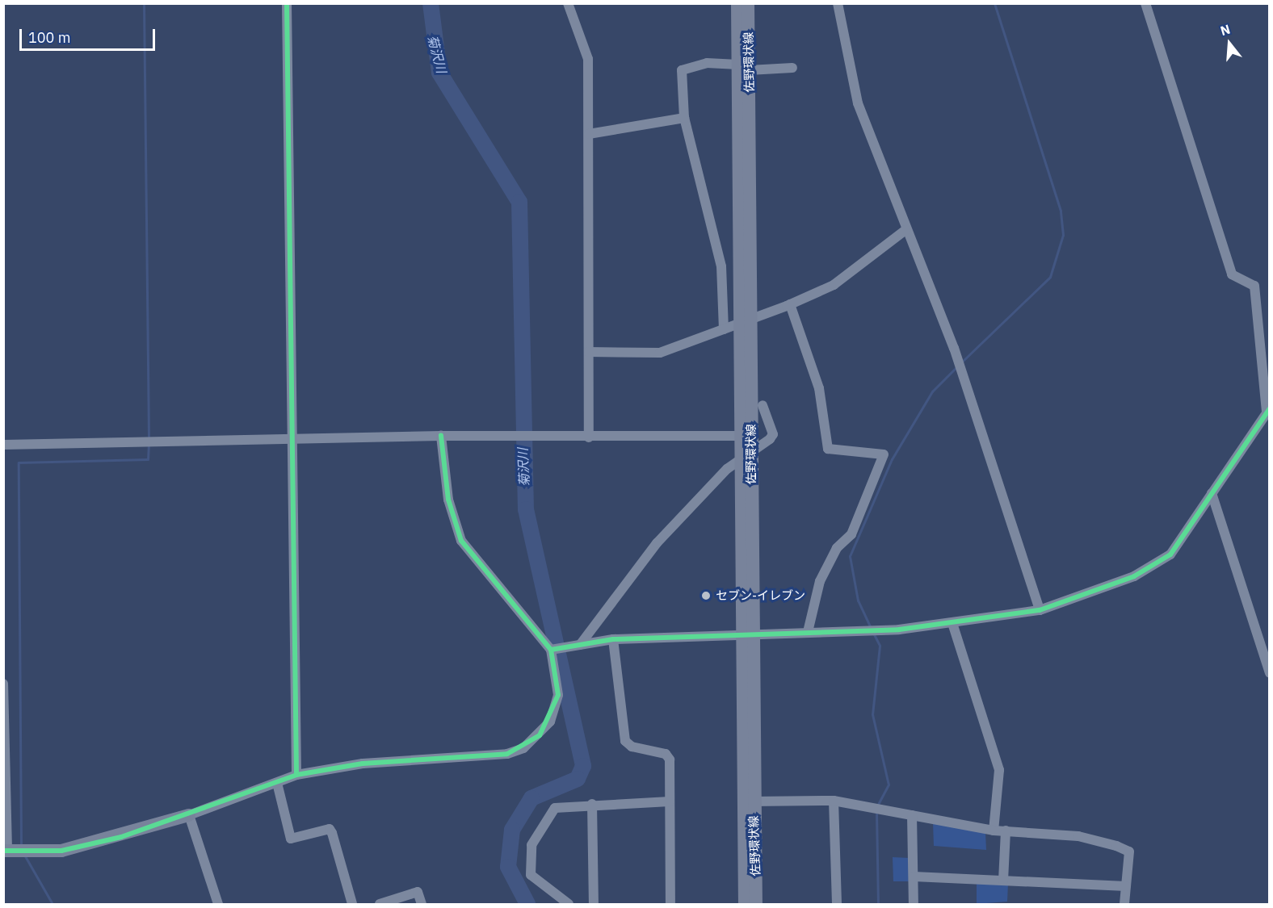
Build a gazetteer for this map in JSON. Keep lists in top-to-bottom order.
{
  "streets": {
    "main road": ["佐野環状線"]
  },
  "water": ["菊沢川"],
  "places": ["セブン-イレブン"],
  "scale_bar": "100 m",
  "north": "top"
}
